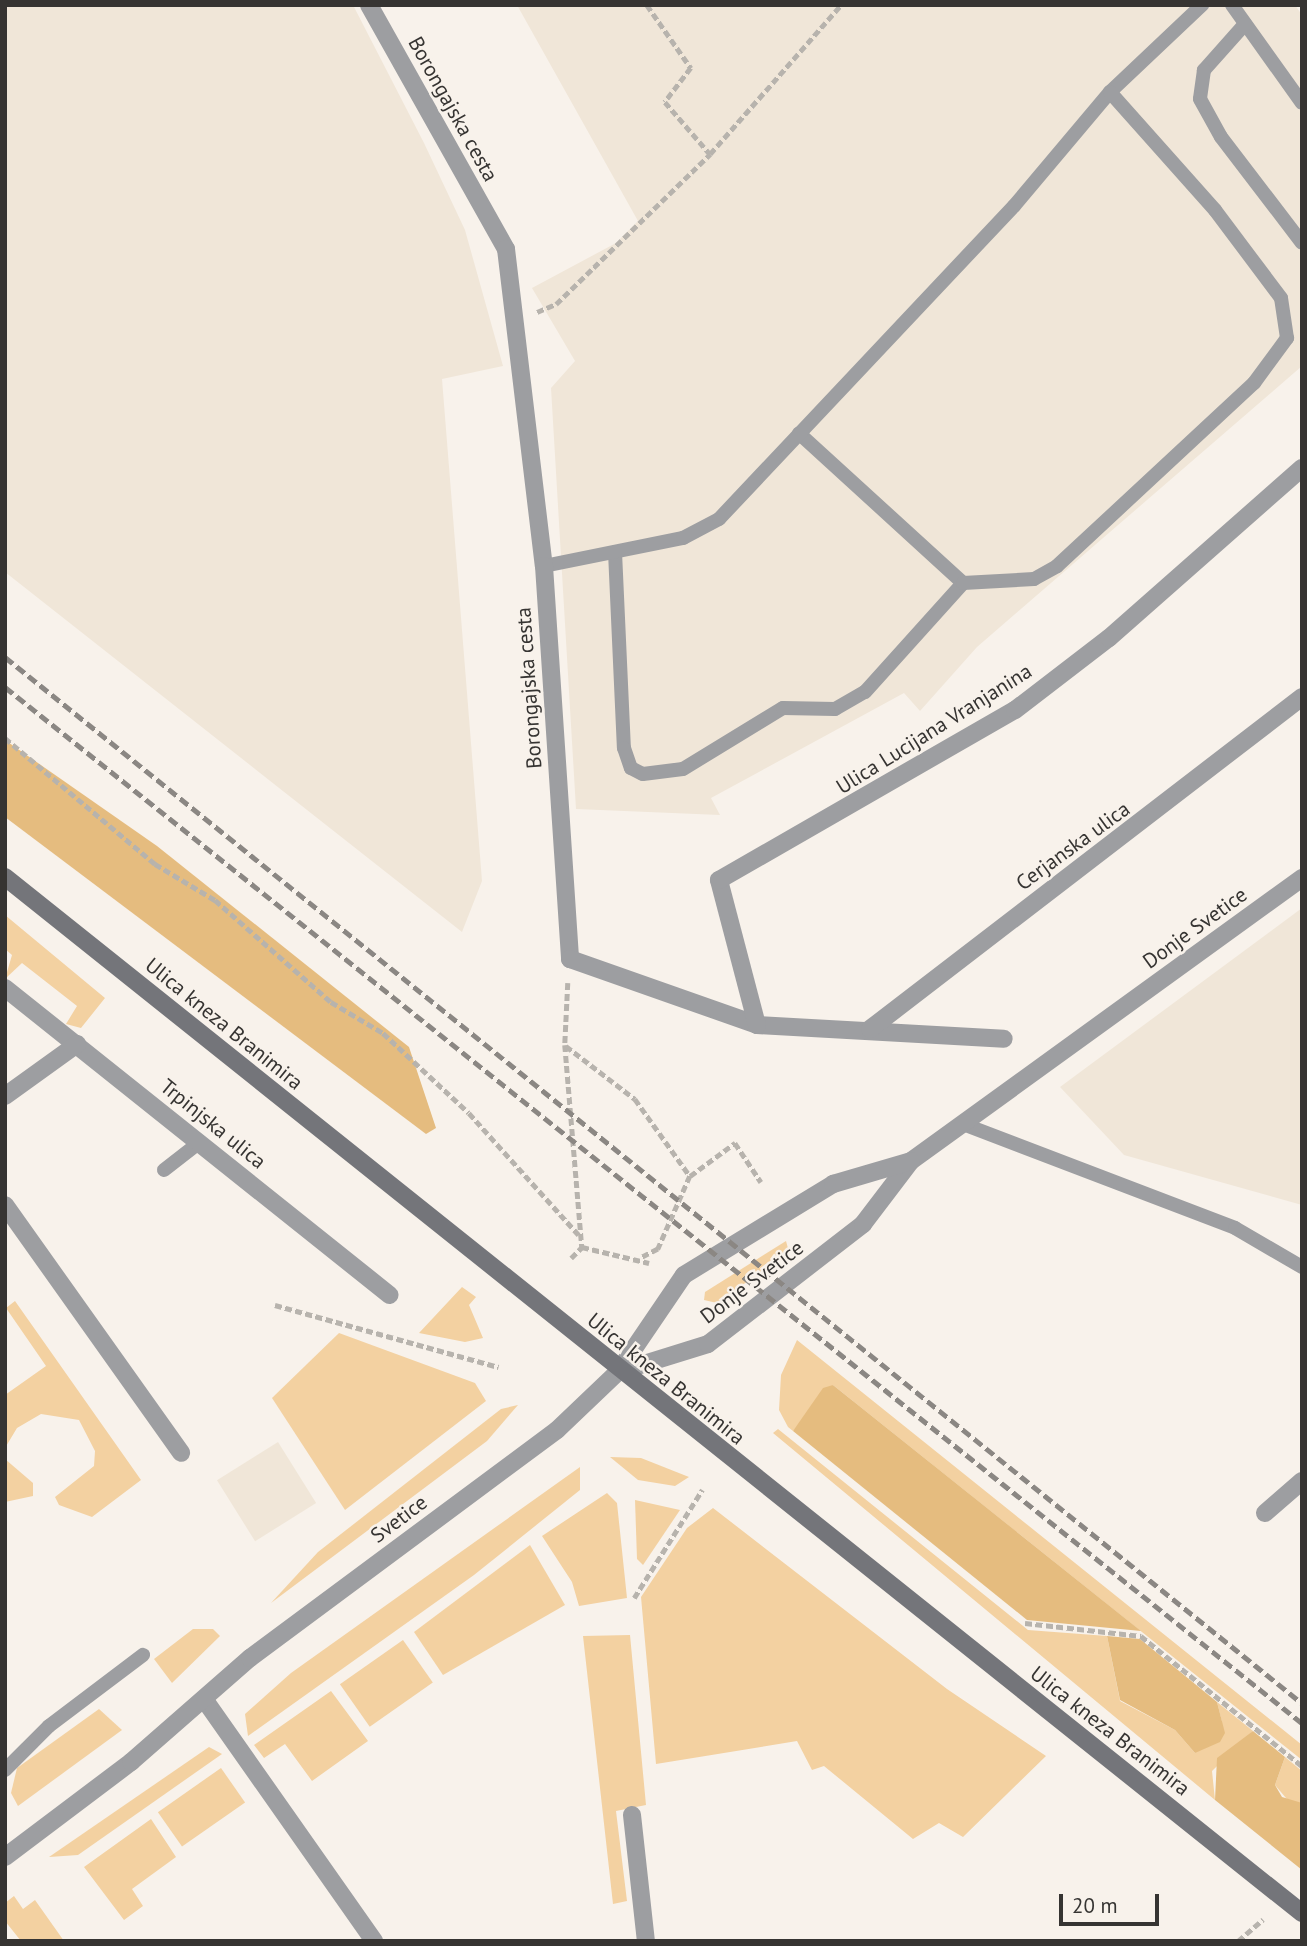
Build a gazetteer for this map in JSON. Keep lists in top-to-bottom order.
{
  "streets": {
    "main road": ["Ulica kneza Branimira"],
    "street": [
      "Borongajska cesta",
      "Ulica Lucijana Vranjanina",
      "Cerjanska ulica",
      "Donje Svetice",
      "Trpinjska ulica",
      "Svetice"
    ]
  },
  "crossings": [
    ["Borongajska cesta", "Ulica Lucijana Vranjanina"],
    ["Borongajska cesta", "Cerjanska ulica"],
    ["Donje Svetice", "Ulica kneza Branimira"],
    ["Donje Svetice", "Svetice"],
    ["Ulica kneza Branimira", "Svetice"]
  ],
  "scale_bar": "20 m"
}
